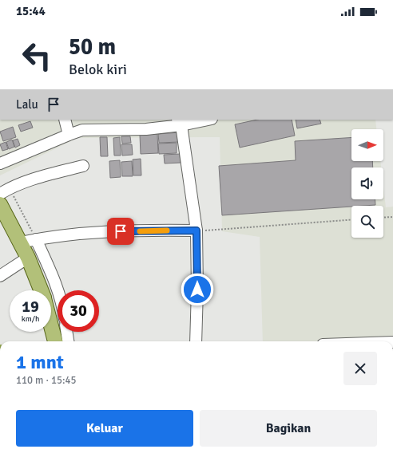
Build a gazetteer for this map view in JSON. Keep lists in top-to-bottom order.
{
  "north": "right",
  "page": {
    "status": "15:44",
    "turn": ["50 m", "Belok kiri"],
    "then": "Lalu",
    "speed": "19 km/h",
    "limit": "30",
    "heading": ["1 mnt", "110 m · 15:45"],
    "buttons": ["Keluar", "Bagikan"]
  }
}
